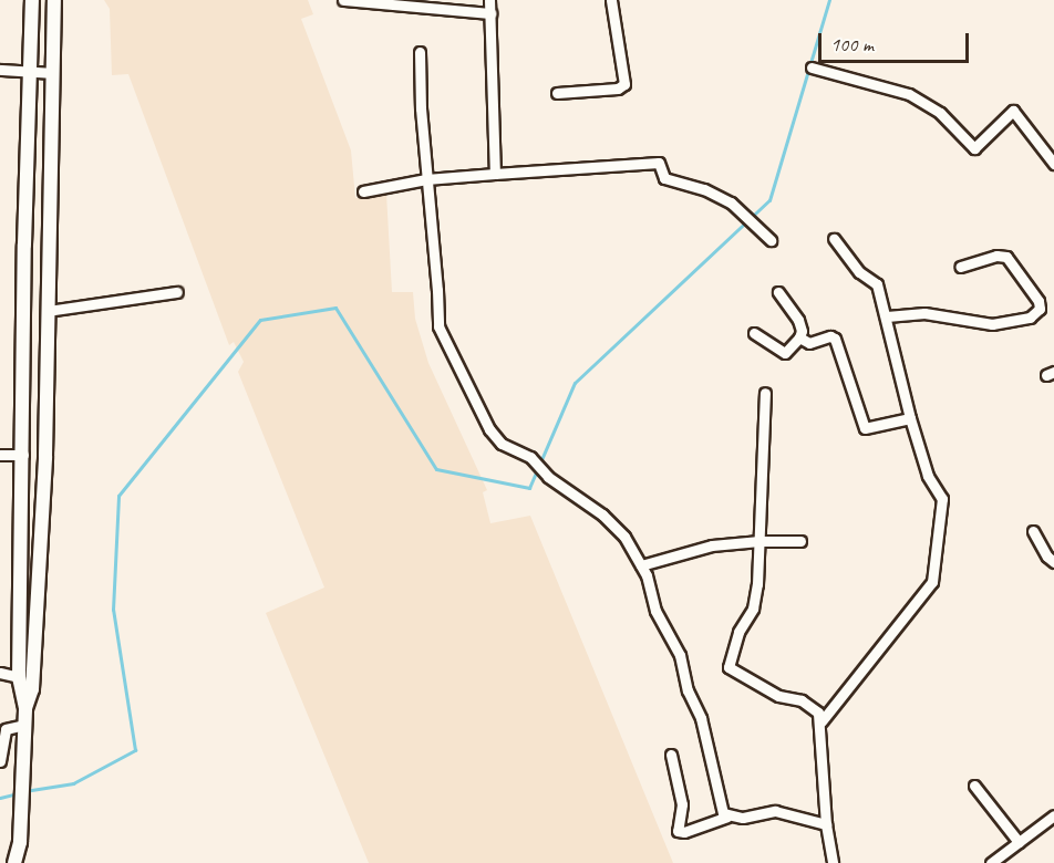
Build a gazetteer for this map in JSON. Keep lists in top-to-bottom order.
{
  "scale_bar": "100 m"
}
